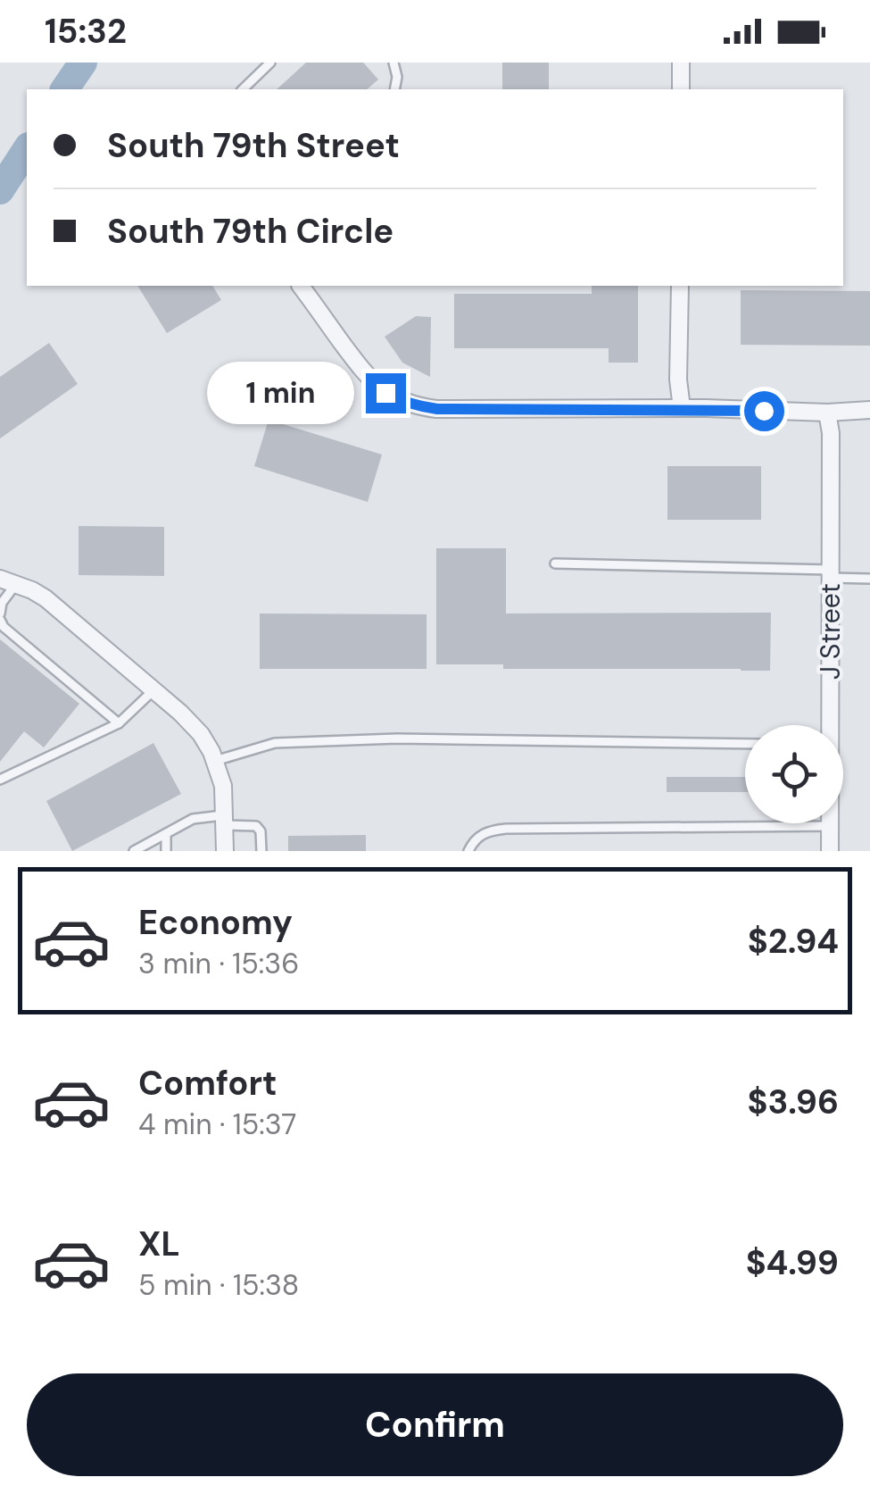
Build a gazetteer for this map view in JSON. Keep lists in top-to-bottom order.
{
  "streets": {
    "street": ["J Street"]
  },
  "page": {
    "status": "15:32",
    "banner": ["South 79th Street", "South 79th Circle"],
    "bubble": "1 min",
    "list": [
      {
        "name": "Economy",
        "note": "3 min · 15:36",
        "value": "$2.94"
      },
      {
        "name": "Comfort",
        "note": "4 min · 15:37",
        "value": "$3.96"
      },
      {
        "name": "XL",
        "note": "5 min · 15:38",
        "value": "$4.99"
      }
    ],
    "buttons": "Confirm"
  }
}
